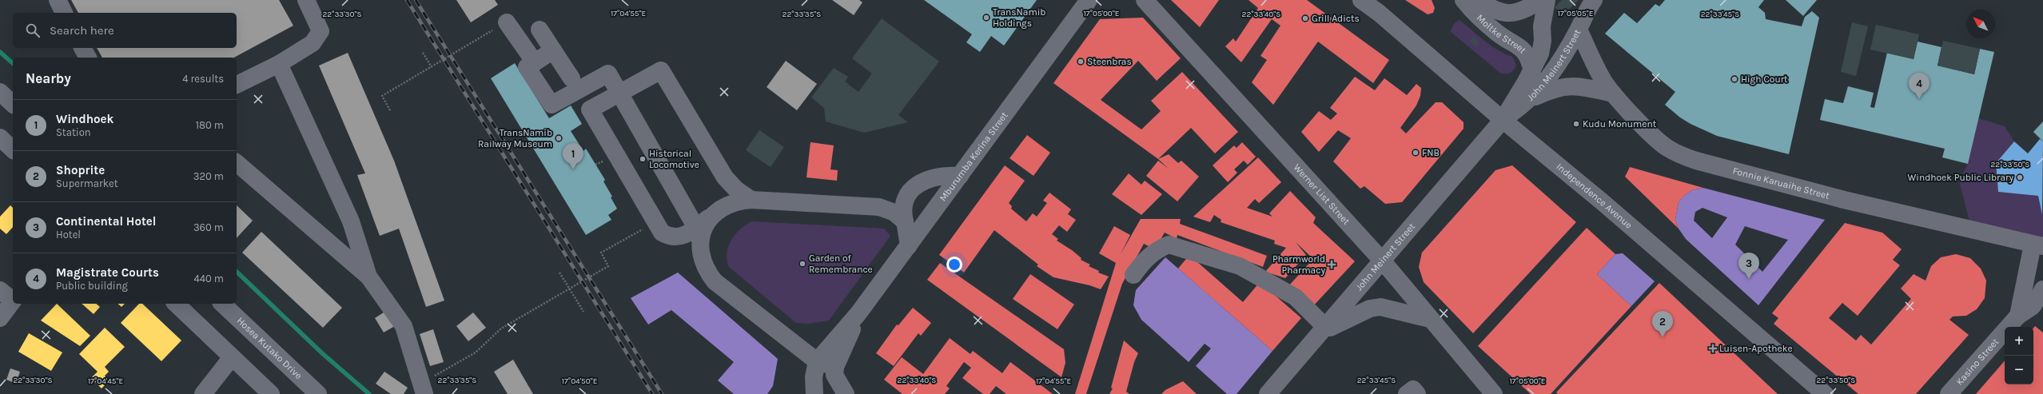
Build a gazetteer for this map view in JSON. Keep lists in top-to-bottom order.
{
  "streets": {
    "main road": ["Mburumba Kerina Street", "Independence Avenue", "Hosea Kutako Drive"],
    "street": [
      "Moltke Street",
      "John Meinert Street",
      "Fonnie Karuaihe Street",
      "Werner List Street",
      "Kasino Street"
    ]
  },
  "crossings": [
    ["Moltke Street", "John Meinert Street"],
    ["John Meinert Street", "Fonnie Karuaihe Street"],
    ["John Meinert Street", "Werner List Street"],
    ["John Meinert Street", "Independence Avenue"]
  ],
  "places": {
    "other": [
      "TransNamib Holdings",
      "Grill Adicts",
      "Steenbras",
      "High Court",
      "Kudu Monument",
      "TransNamib Railway Museum",
      "FNB",
      "Historical Locomotive",
      "Windhoek Public Library",
      "Garden of Remembrance"
    ],
    "health": ["Pharmworld Pharmacy", "Luisen-Apotheke"]
  },
  "north": "top left",
  "page": {
    "search": "Search here",
    "heading": ["Nearby", "4 results"],
    "pins": [
      "4",
      "1",
      "3",
      "2"
    ],
    "list": [
      {
        "mark": "1",
        "name": "Windhoek",
        "note": "Station",
        "value": "180 m"
      },
      {
        "mark": "2",
        "name": "Shoprite",
        "note": "Supermarket",
        "value": "320 m"
      },
      {
        "mark": "3",
        "name": "Continental Hotel",
        "note": "Hotel",
        "value": "360 m"
      },
      {
        "mark": "4",
        "name": "Magistrate Courts",
        "note": "Public building",
        "value": "440 m"
      }
    ],
    "map_buttons": ["+", "−"]
  },
  "coordinates": [
    "17°04'55\"E",
    "17°05'00\"E",
    "17°05'05\"E",
    "22°33'35\"S",
    "22°33'40\"S",
    "22°33'45\"S",
    "22°33'30\"S",
    "22°33'50\"S",
    "17°04'45\"E",
    "17°04'50\"E"
  ]
}
